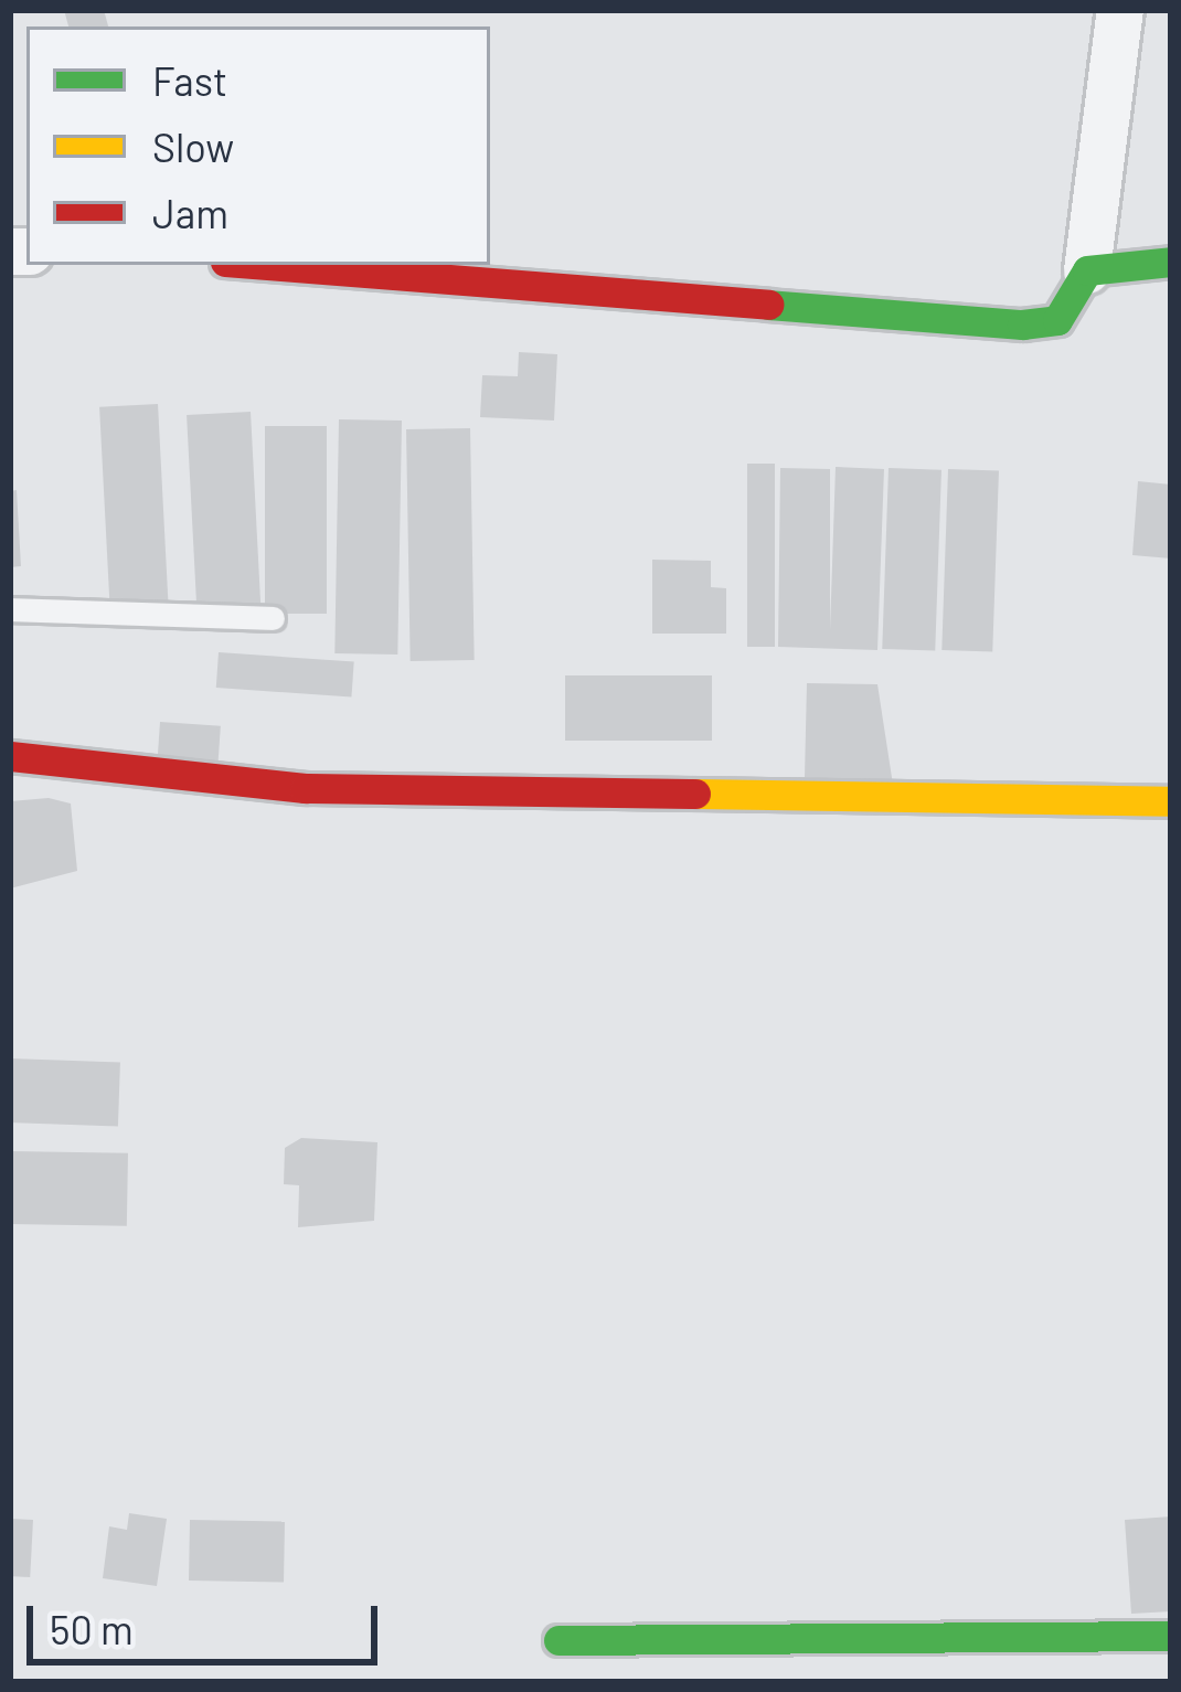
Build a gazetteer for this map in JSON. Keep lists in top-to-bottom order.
{
  "legend": ["Fast", "Slow", "Jam"],
  "scale_bar": "50 m"
}
